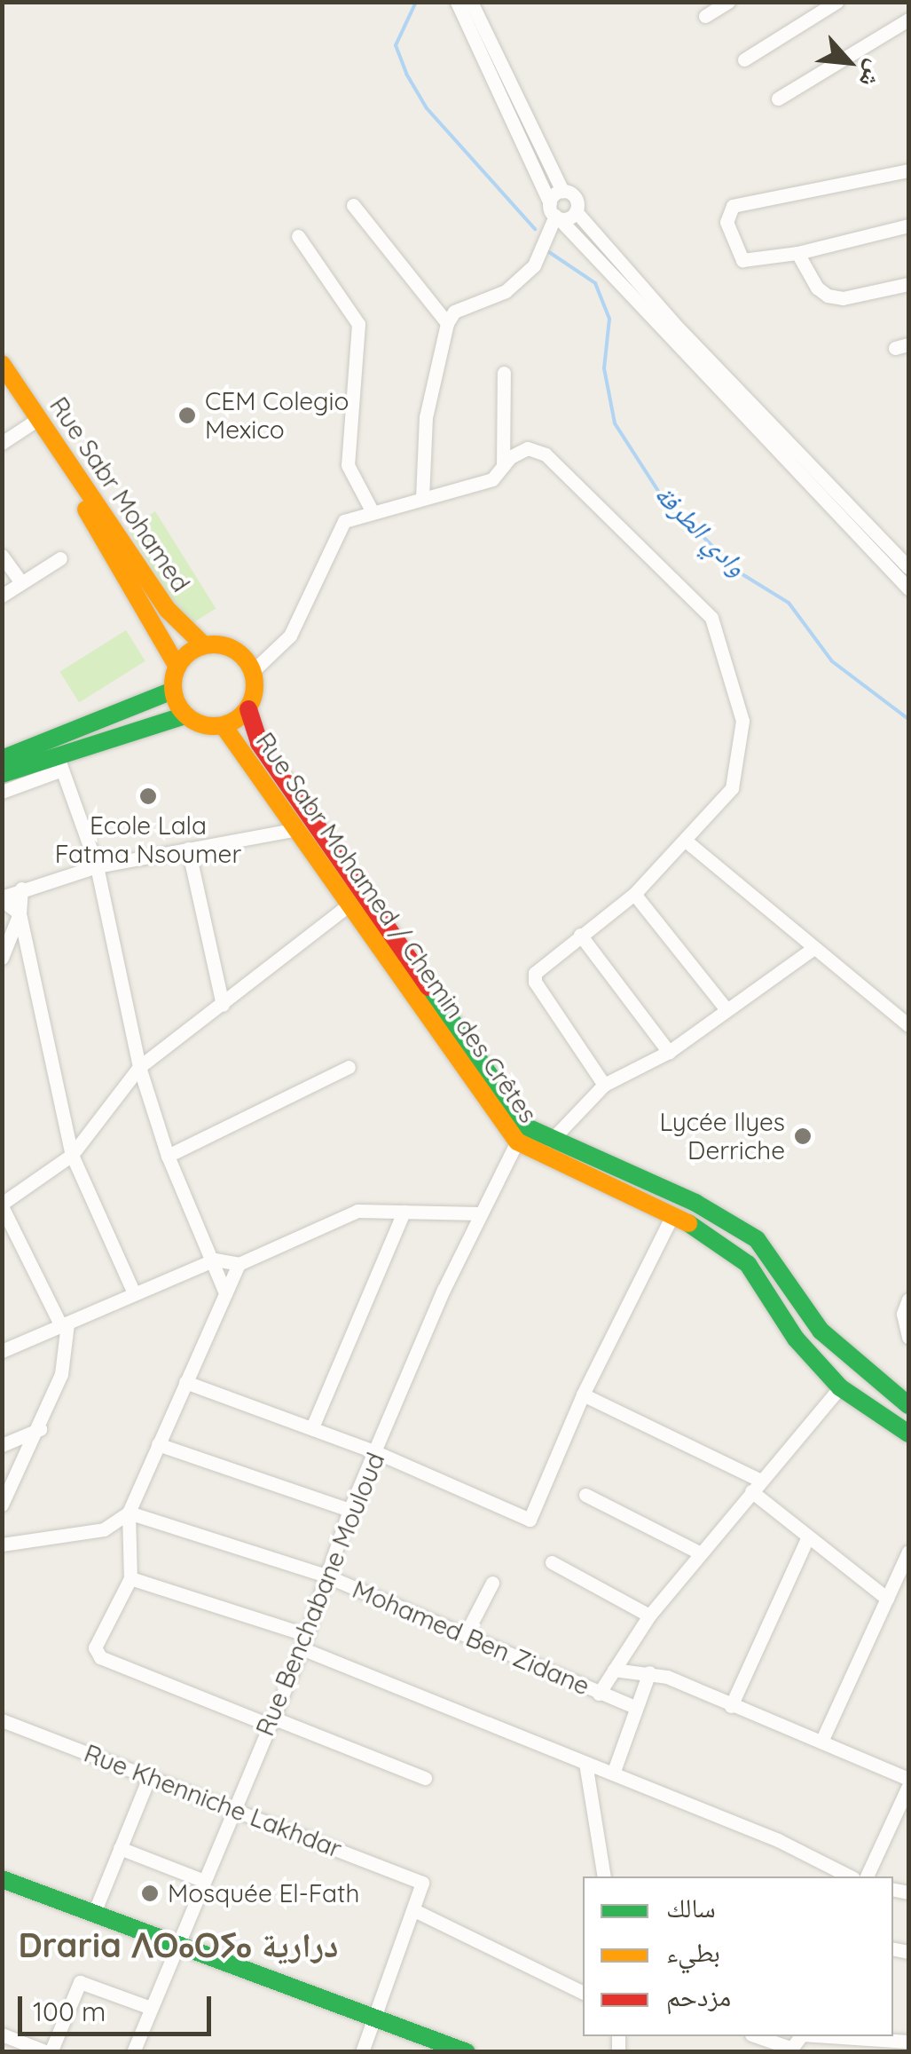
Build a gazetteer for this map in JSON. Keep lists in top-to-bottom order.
{
  "streets": {
    "main road": ["Rue Sabr Mohamed", "Rue Sabr Mohamed / Chemin des Crêtes"],
    "street": ["Rue Benchabane Mouloud", "Mohamed Ben Zidane", "Rue Khenniche Lakhdar"]
  },
  "crossings": [
    ["Rue Sabr Mohamed", "Rue Sabr Mohamed / Chemin des Crêtes"],
    ["Rue Sabr Mohamed / Chemin des Crêtes", "Rue Benchabane Mouloud"],
    ["Rue Benchabane Mouloud", "Mohamed Ben Zidane"],
    ["Rue Benchabane Mouloud", "Rue Khenniche Lakhdar"]
  ],
  "districts": ["Draria ⴷⵔⴰⵔⵢⴰ درارية"],
  "water": ["وادي الطرفة"],
  "places": [
    "CEM Colegio Mexico",
    "Ecole Lala Fatma Nsoumer",
    "Lycée Ilyes Derriche",
    "Mosquée El-Fath"
  ],
  "legend": ["سالك", "بطيء", "مزدحم"],
  "scale_bar": "100 m",
  "north": "bottom right"
}
